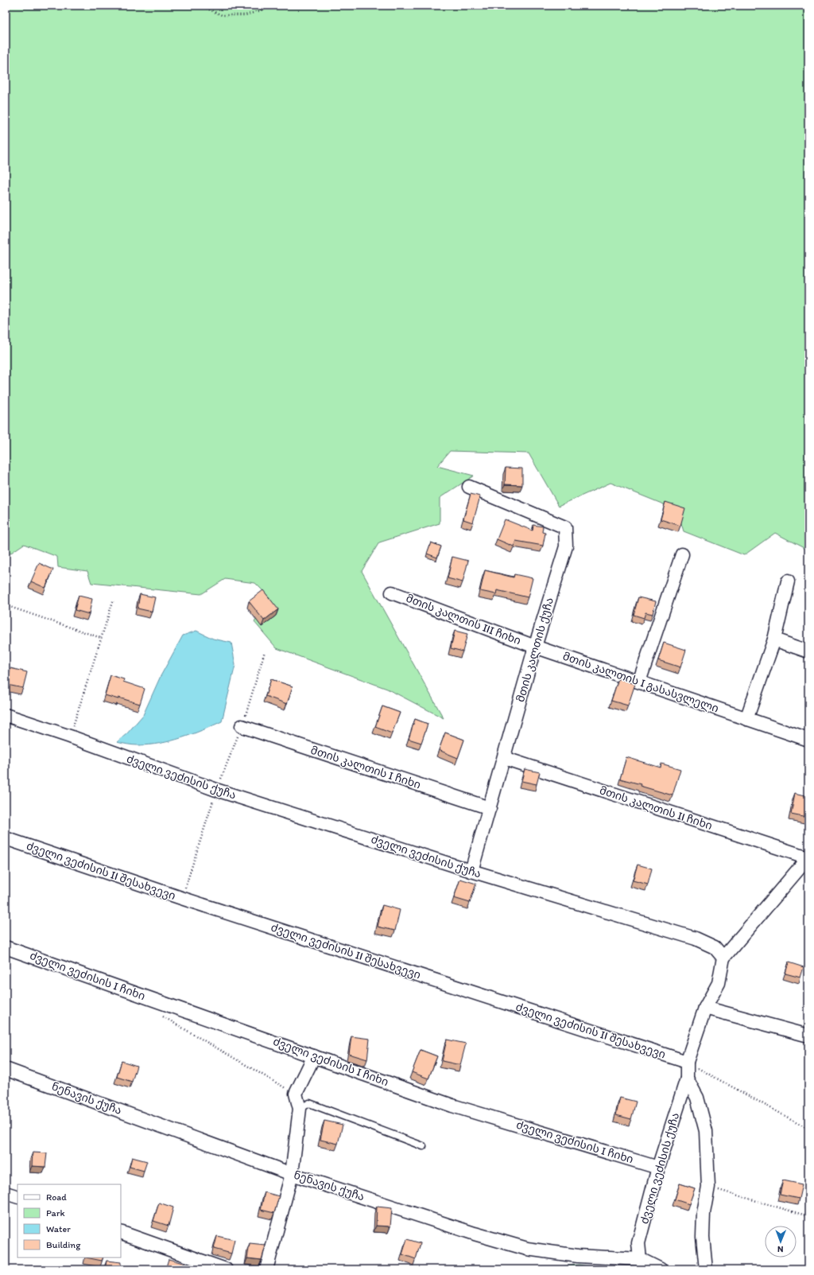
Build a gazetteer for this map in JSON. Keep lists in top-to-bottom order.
{
  "streets": {
    "street": [
      "მთის კალთის III ჩიხი",
      "მთის კალთის ქუჩა",
      "მთის კალთის I გასასვლელი",
      "მთის კალთის I ჩიხი",
      "ძველი ვეძისის ქუჩა",
      "მთის კალთის II ჩიხი",
      "ძველი ვეძისის II შესახვევი",
      "ძველი ვეძისის I ჩიხი",
      "ნენავის ქუჩა"
    ]
  },
  "crossings": [
    ["მთის კალთის III ჩიხი", "მთის კალთის ქუჩა"],
    ["მთის კალთის III ჩიხი", "მთის კალთის I გასასვლელი"],
    ["მთის კალთის ქუჩა", "მთის კალთის I გასასვლელი"],
    ["მთის კალთის ქუჩა", "მთის კალთის I ჩიხი"],
    ["მთის კალთის ქუჩა", "ძველი ვეძისის ქუჩა"],
    ["მთის კალთის ქუჩა", "მთის კალთის II ჩიხი"],
    ["ძველი ვეძისის ქუჩა", "ძველი ვეძისის II შესახვევი"],
    ["ძველი ვეძისის ქუჩა", "ძველი ვეძისის I ჩიხი"],
    ["ძველი ვეძისის ქუჩა", "ნენავის ქუჩა"]
  ],
  "legend": [
    "Road",
    "Park",
    "Water",
    "Building"
  ],
  "north": "bottom"
}
